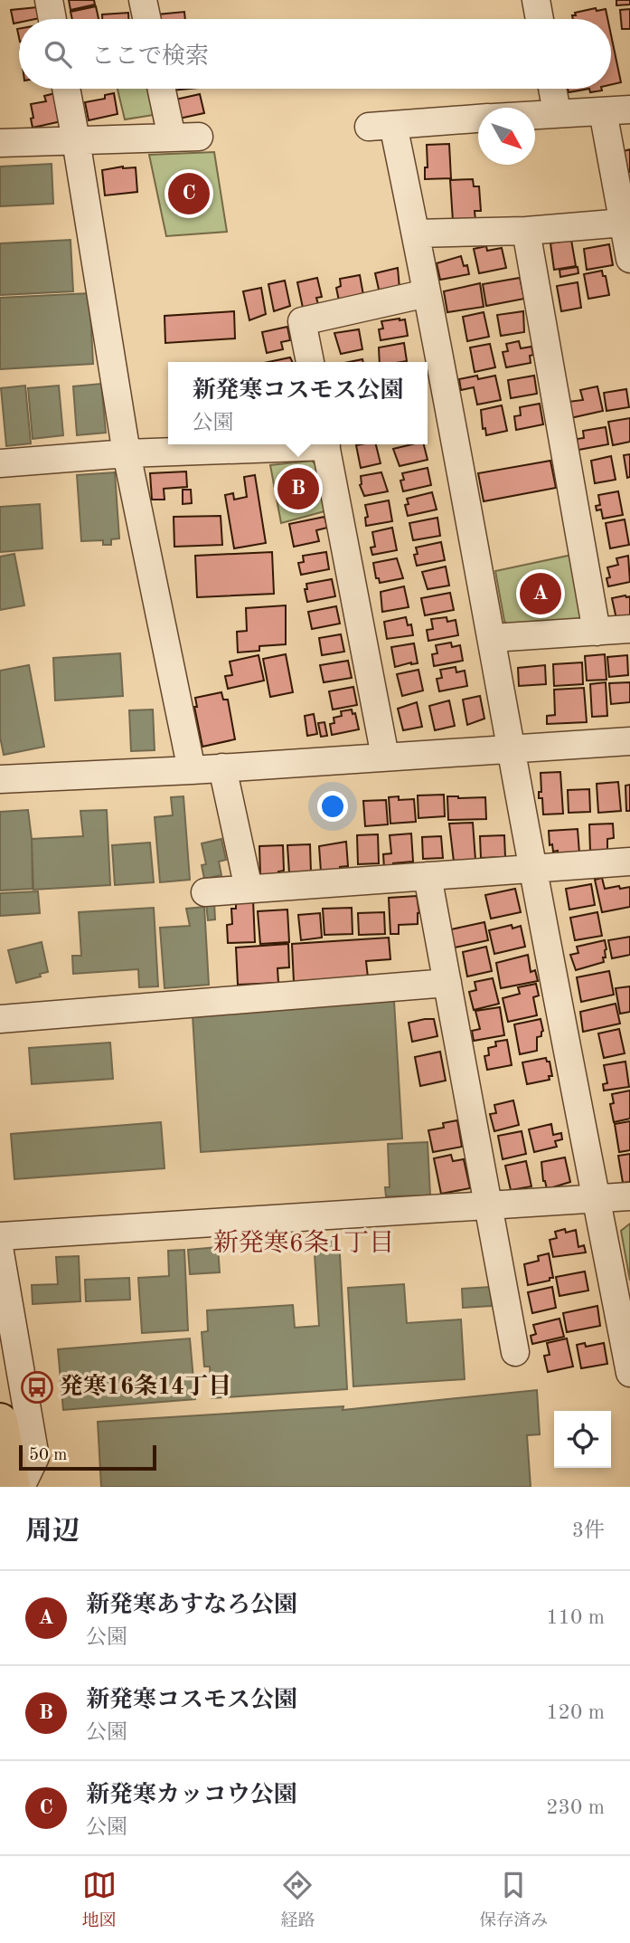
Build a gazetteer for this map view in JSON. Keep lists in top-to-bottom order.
{
  "districts": ["新発寒6条1丁目"],
  "places": {
    "bus stop": ["発寒16条14丁目"]
  },
  "scale_bar": "50 m",
  "north": "bottom right",
  "page": {
    "search": "ここで検索",
    "pins": ["C", "B", "A"],
    "popup": ["新発寒コスモス公園", "公園"],
    "scale": "50 m",
    "heading": ["周辺", "3件"],
    "list": [
      {
        "mark": "A",
        "name": "新発寒あすなろ公園",
        "note": "公園",
        "value": "110 m"
      },
      {
        "mark": "B",
        "name": "新発寒コスモス公園",
        "note": "公園",
        "value": "120 m"
      },
      {
        "mark": "C",
        "name": "新発寒カッコウ公園",
        "note": "公園",
        "value": "230 m"
      }
    ],
    "nav": ["地図", "経路", "保存済み"]
  }
}
